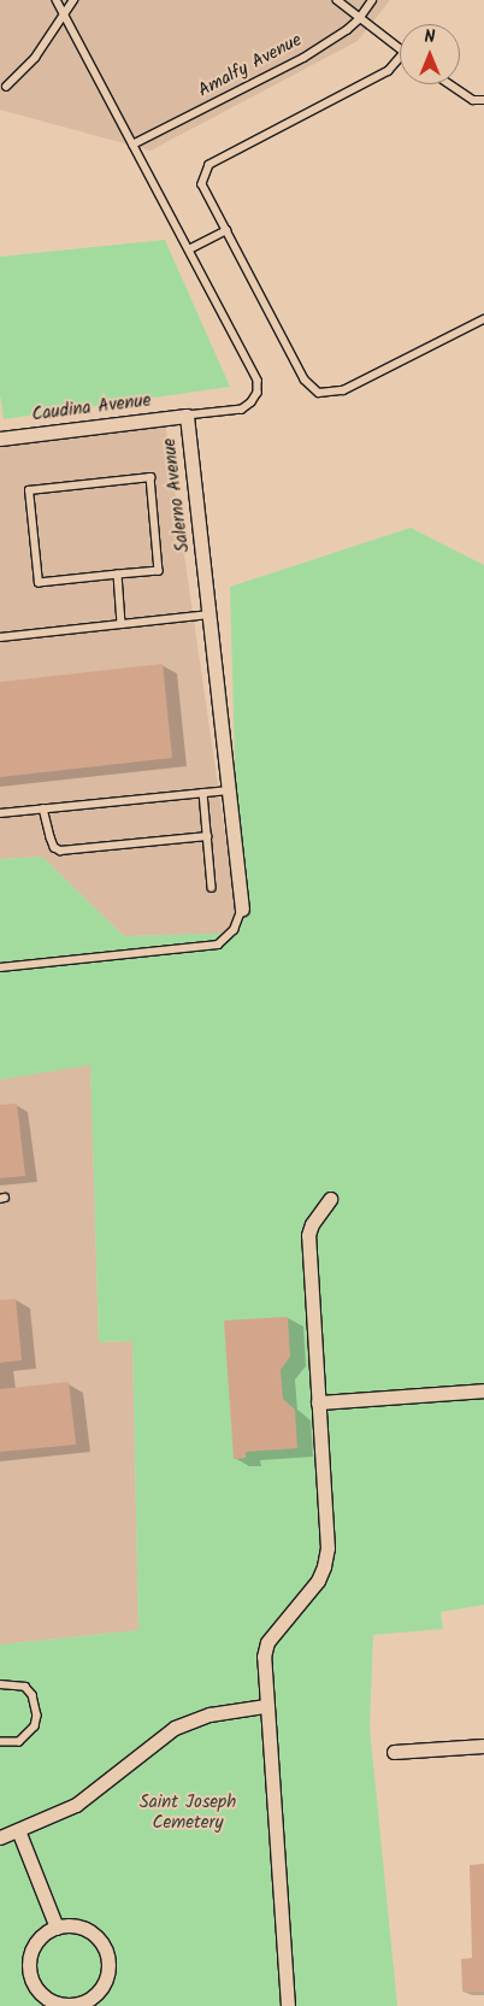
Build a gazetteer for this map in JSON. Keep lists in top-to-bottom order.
{
  "streets": {
    "street": ["Caudina Avenue", "Salerno Avenue"],
    "lane": ["Amalfy Avenue"]
  },
  "crossings": [
    ["Amalfy Avenue", "Salerno Avenue"],
    ["Caudina Avenue", "Salerno Avenue"]
  ],
  "parks": ["Saint Joseph Cemetery"],
  "north": "top"
}
